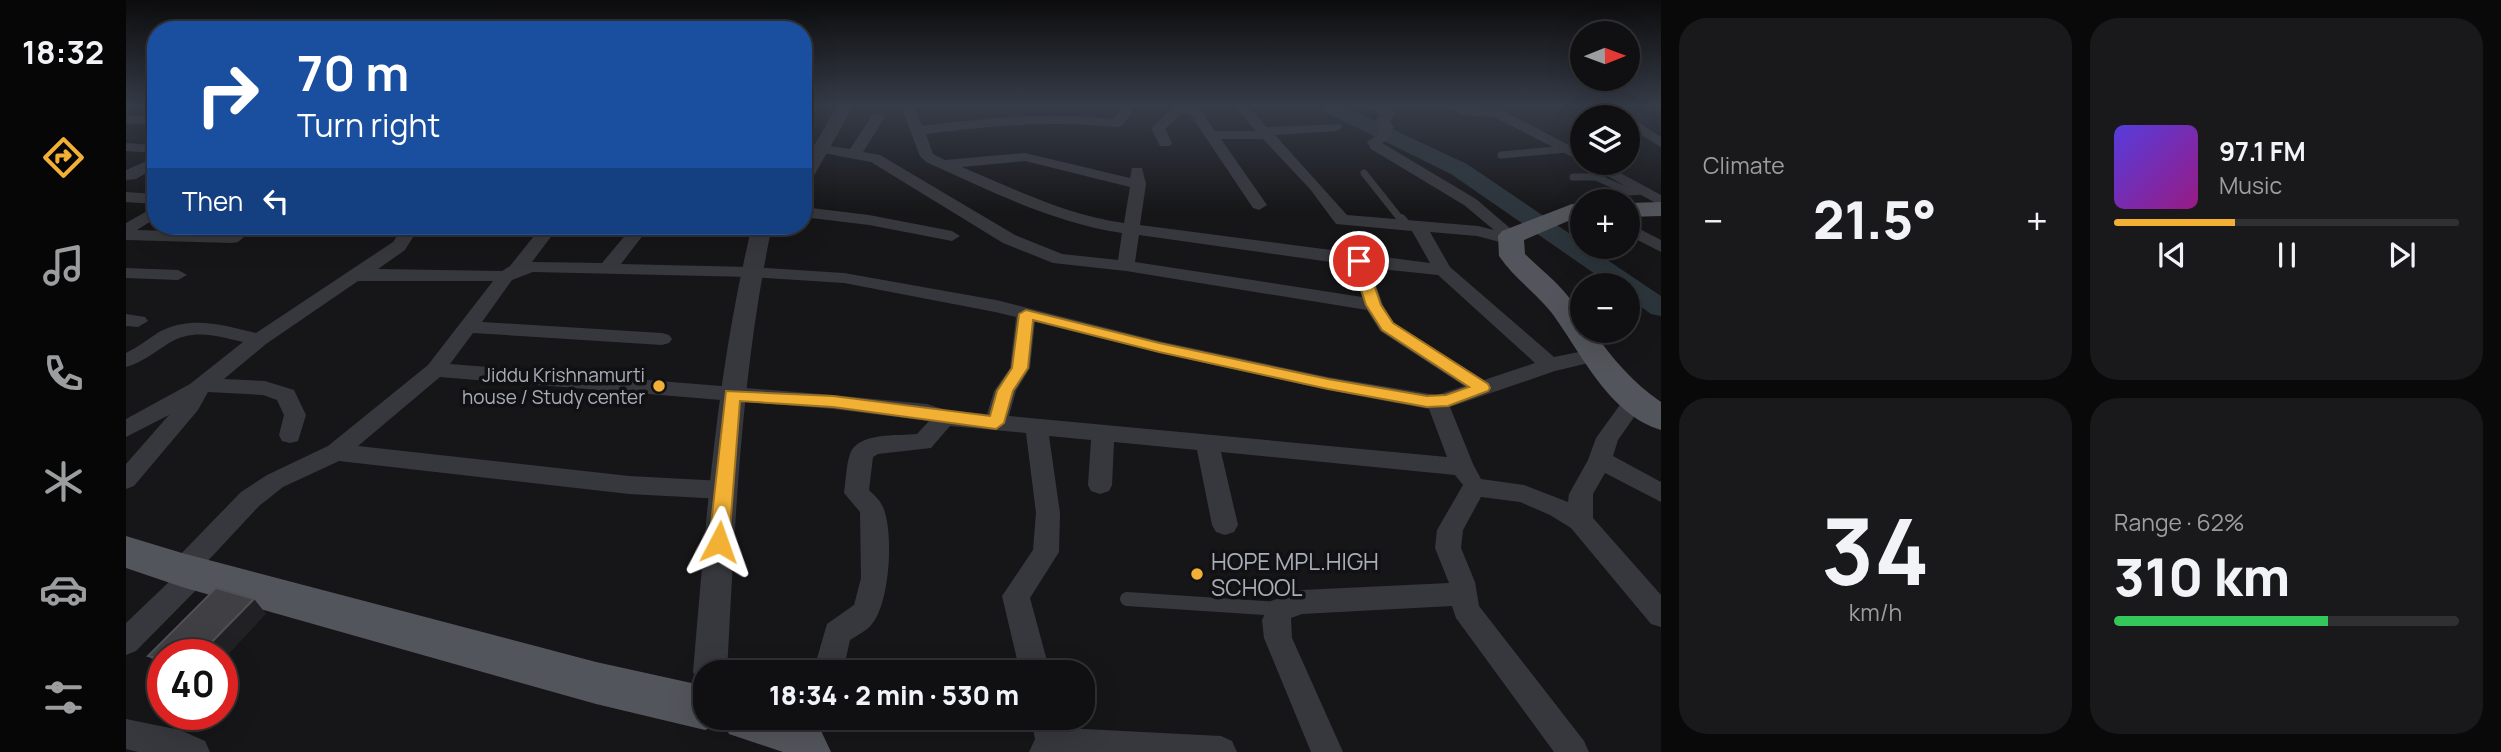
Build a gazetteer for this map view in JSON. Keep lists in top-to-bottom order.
{
  "places": ["Jiddu Krishnamurti house / Study center", "HOPE MPL.HIGH SCHOOL"],
  "north": "right",
  "page": {
    "tabs": "18:32",
    "tile": [
      "Climate",
      ["34", "km/h"],
      ["Range · 62%", "310 km"]
    ],
    "map_buttons": ["+", "−"],
    "turn": ["70 m", "Turn right"],
    "song": ["97.1 FM", "Music"],
    "then": "Then",
    "heat": ["−", "21.5°", "+"],
    "limit": "40",
    "trip": "18:34 · 2 min · 530 m"
  }
}
